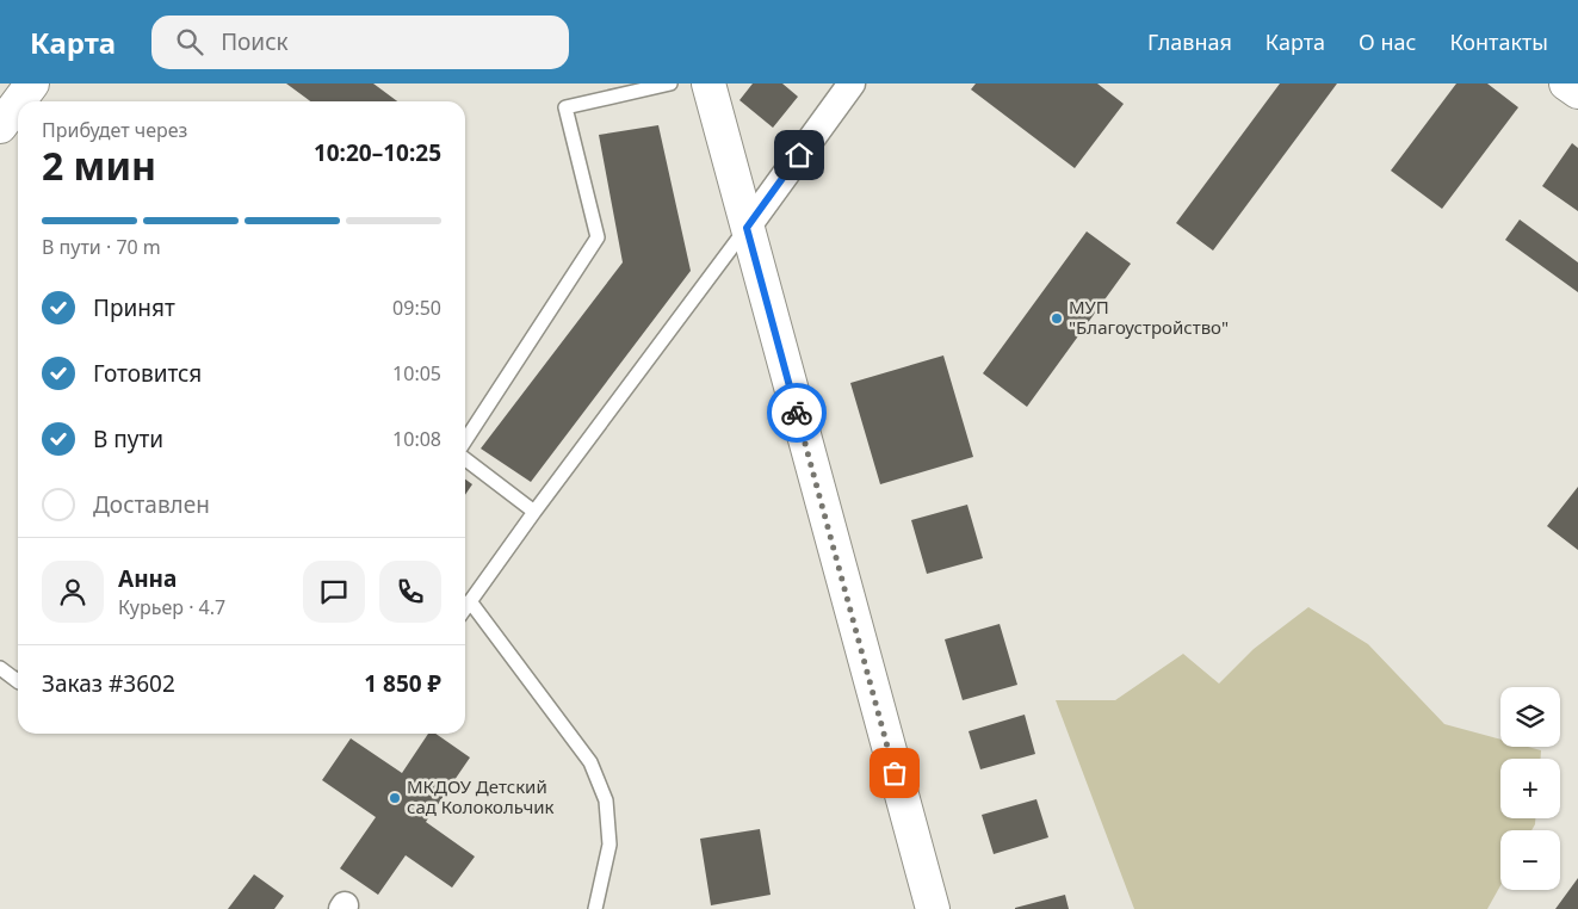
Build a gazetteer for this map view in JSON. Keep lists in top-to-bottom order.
{
  "places": ["МУП \"Благоустройство\"", "МКДОУ Детский сад Колокольчик"],
  "page": {
    "header": "Карта",
    "search": "Поиск",
    "nav": [
      "Главная",
      "Карта",
      "О нас",
      "Контакты"
    ],
    "heading": ["2 мин", "Прибудет через", "10:20–10:25"],
    "panel": [
      "Анна",
      "Курьер · 4.7",
      "Заказ #3602",
      "1 850 ₽"
    ],
    "bar": "В пути · 70 m",
    "list": [
      ["Принят", "09:50"],
      ["Готовится", "10:05"],
      ["В пути", "10:08"],
      "Доставлен"
    ],
    "map_buttons": ["+", "−"]
  }
}
